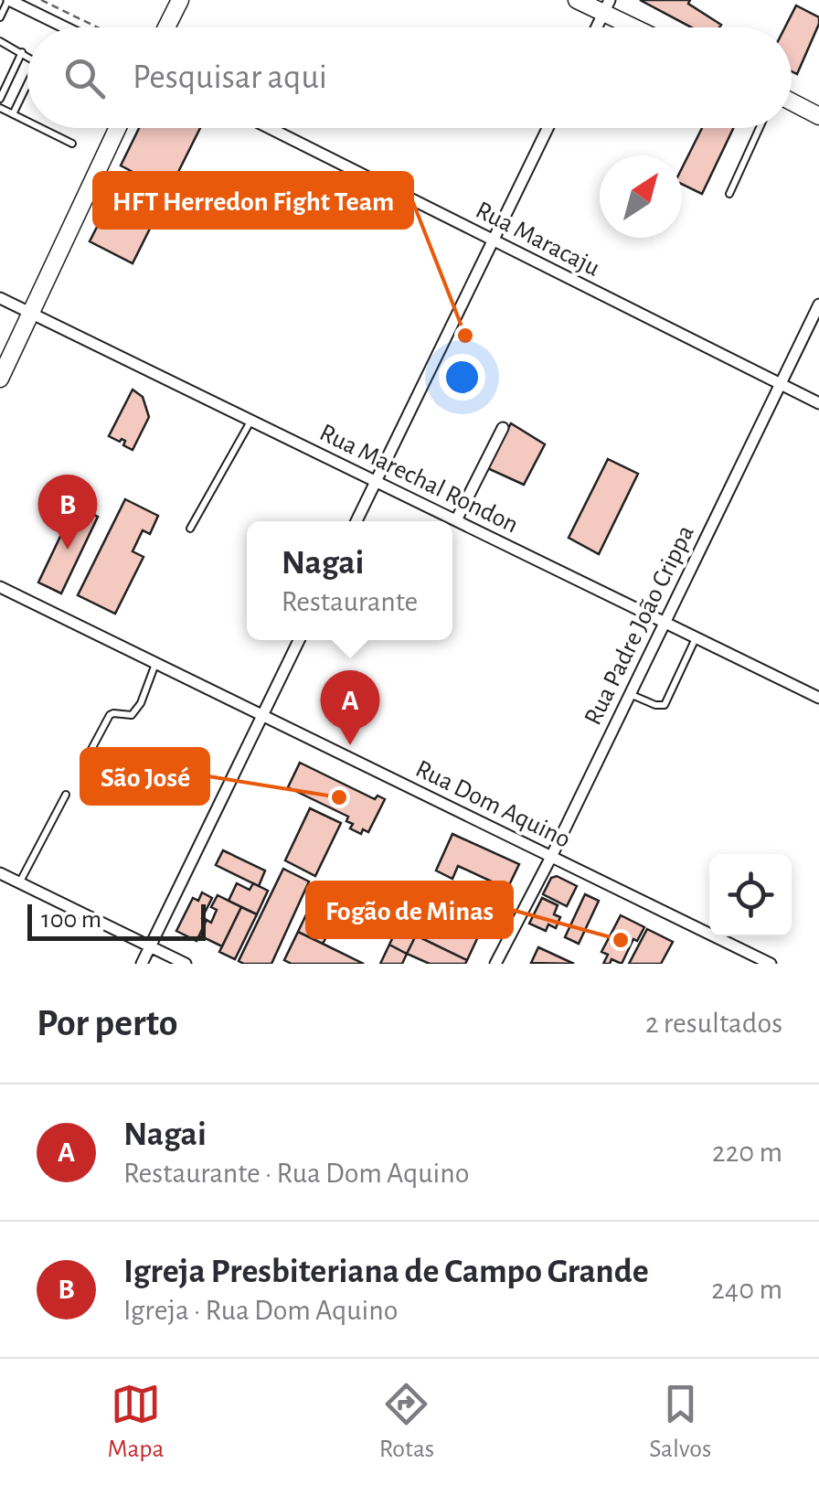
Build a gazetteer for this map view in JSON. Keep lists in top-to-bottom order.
{
  "streets": {
    "street": [
      "Rua Maracaju",
      "Rua Marechal Rondon",
      "Rua Padre João Crippa",
      "Rua Dom Aquino"
    ]
  },
  "crossings": [
    ["Rua Maracaju", "Rua Padre João Crippa"],
    ["Rua Marechal Rondon", "Rua Padre João Crippa"],
    ["Rua Padre João Crippa", "Rua Dom Aquino"]
  ],
  "places": ["HFT Herredon Fight Team", "São José", "Fogão de Minas"],
  "scale_bar": "100 m",
  "north": "top right",
  "page": {
    "search": "Pesquisar aqui",
    "pins": ["B", "A"],
    "popup": ["Nagai", "Restaurante"],
    "scale": "100 m",
    "heading": ["Por perto", "2 resultados"],
    "list": [
      {
        "mark": "A",
        "name": "Nagai",
        "note": "Restaurante · Rua Dom Aquino",
        "value": "220 m"
      },
      {
        "mark": "B",
        "name": "Igreja Presbiteriana de Campo Grande",
        "note": "Igreja · Rua Dom Aquino",
        "value": "240 m"
      }
    ],
    "nav": ["Mapa", "Rotas", "Salvos"]
  }
}
